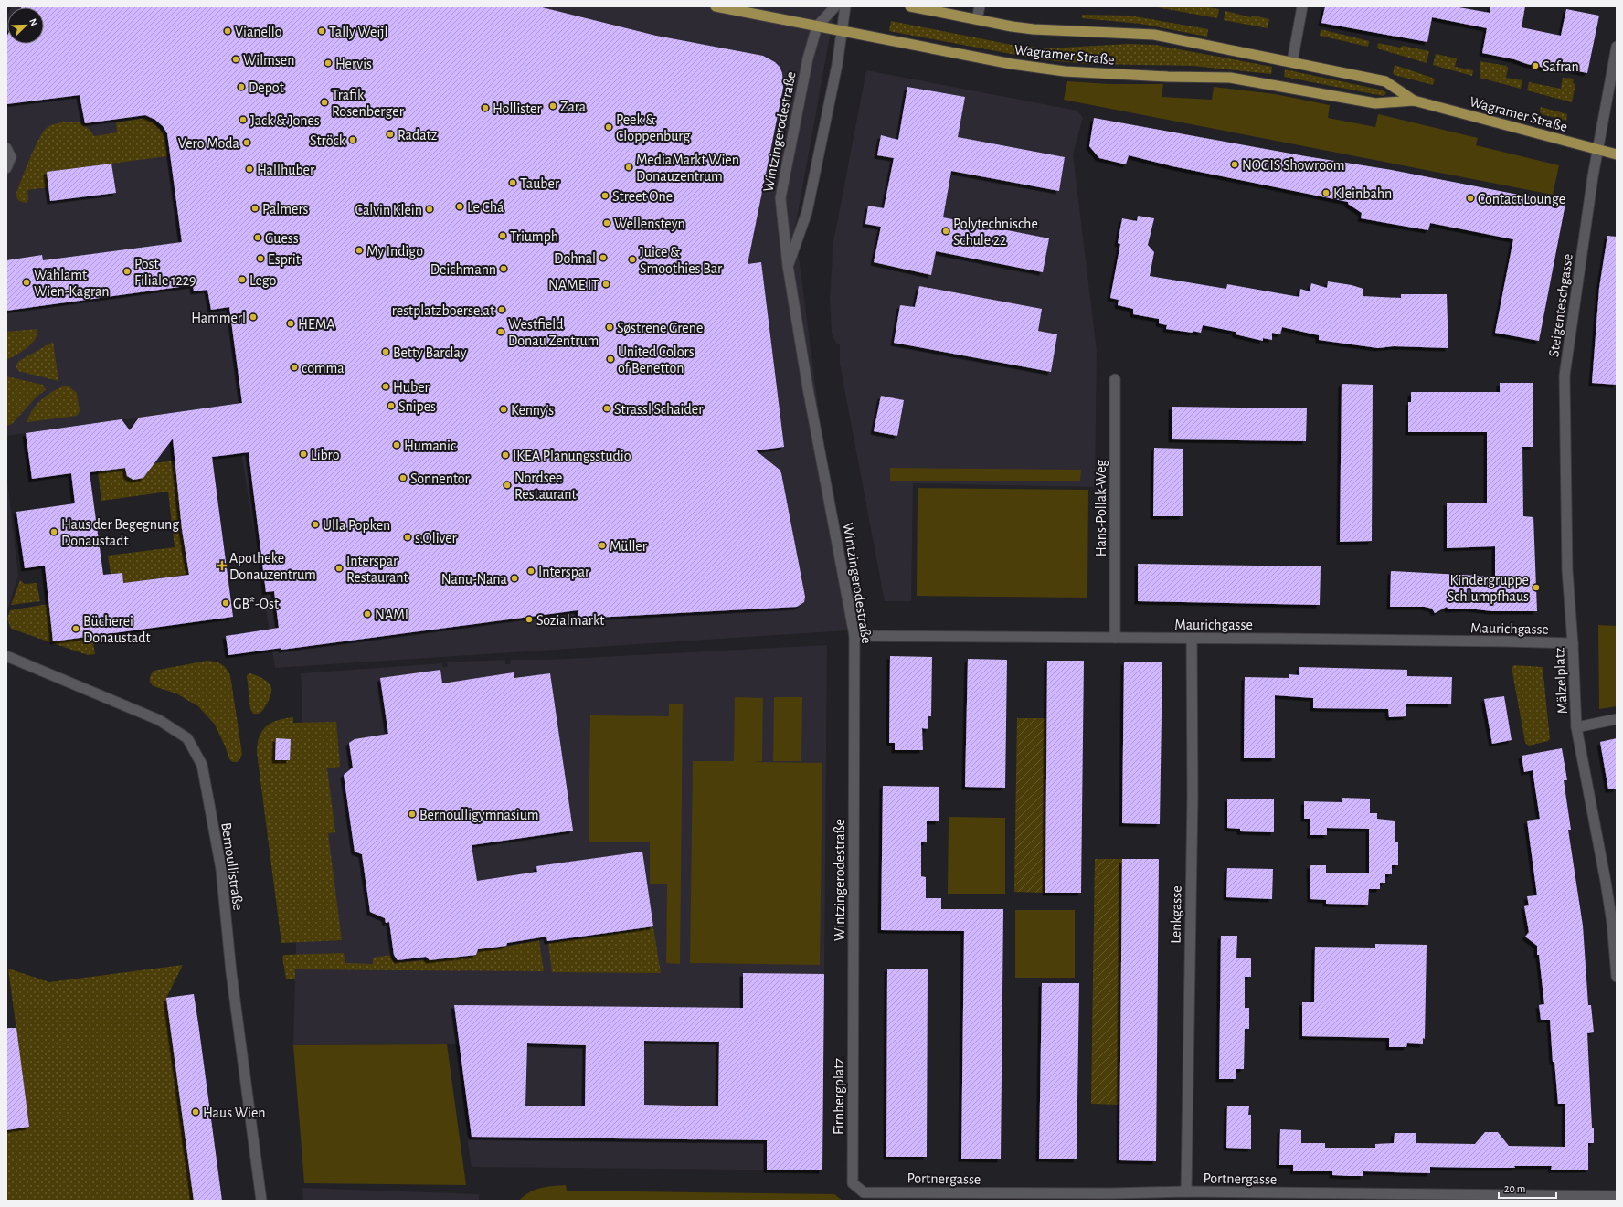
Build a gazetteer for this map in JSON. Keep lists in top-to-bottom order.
{
  "streets": {
    "main road": ["Wagramer Straße"],
    "street": [
      "Wintzingerodestraße",
      "Steigenteschgasse",
      "Hans-Pollak-Weg",
      "Maurichgasse",
      "Mälzelplatz",
      "Bernoullistraße",
      "Lenkgasse",
      "Firnbergplatz",
      "Portnergasse"
    ]
  },
  "crossings": [
    ["Wagramer Straße", "Wintzingerodestraße"],
    ["Wagramer Straße", "Steigenteschgasse"],
    ["Wintzingerodestraße", "Maurichgasse"],
    ["Wintzingerodestraße", "Firnbergplatz"],
    ["Steigenteschgasse", "Mälzelplatz"],
    ["Hans-Pollak-Weg", "Maurichgasse"],
    ["Maurichgasse", "Mälzelplatz"],
    ["Maurichgasse", "Lenkgasse"],
    ["Lenkgasse", "Portnergasse"],
    ["Firnbergplatz", "Portnergasse"]
  ],
  "places": {
    "other": [
      "Vianello",
      "Tally Weijl",
      "Wilmsen",
      "Hervis",
      "Safran",
      "Depot",
      "Trafik Rosenberger",
      "Zara",
      "Hollister",
      "Jack & Jones",
      "Peek & Cloppenburg",
      "Radatz",
      "Ströck",
      "Vero Moda",
      "NOGIS Showroom",
      "MediaMarkt Wien Donauzentrum",
      "Hallhuber",
      "Tauber",
      "Kleinbahn",
      "Street One",
      "Contact Lounge",
      "Le Chá",
      "Palmers",
      "Calvin Klein",
      "Wellensteyn",
      "Polytechnische Schule 22",
      "Triumph",
      "Guess",
      "My Indigo",
      "Dohnal",
      "Esprit",
      "Juice & Smoothies Bar",
      "Deichmann",
      "Post Filiale 1229",
      "Lego",
      "Wählamt Wien-Kagran",
      "NAME IT",
      "restplatzboerse.at",
      "Hammerl",
      "HEMA",
      "Søstrene Grene",
      "Westfield Donau Zentrum",
      "Betty Barclay",
      "United Colors of Benetton",
      "comma",
      "Huber",
      "Snipes",
      "Strassl Schaider",
      "Kenny's",
      "Humanic",
      "Libro",
      "IKEA Planungsstudio",
      "Sonnentor",
      "Nordsee Restaurant",
      "Ulla Popken",
      "Haus der Begegnung Donaustadt",
      "s.Oliver",
      "Müller",
      "Interspar Restaurant",
      "Interspar",
      "Nanu-Nana",
      "Kindergruppe Schlumpfhaus",
      "GB*-Ost",
      "NAMI",
      "Sozialmarkt",
      "Bücherei Donaustadt",
      "Bernoulligymnasium",
      "Haus Wien"
    ],
    "health": ["Apotheke Donauzentrum"]
  },
  "scale_bar": "20 m",
  "north": "top right"
}
